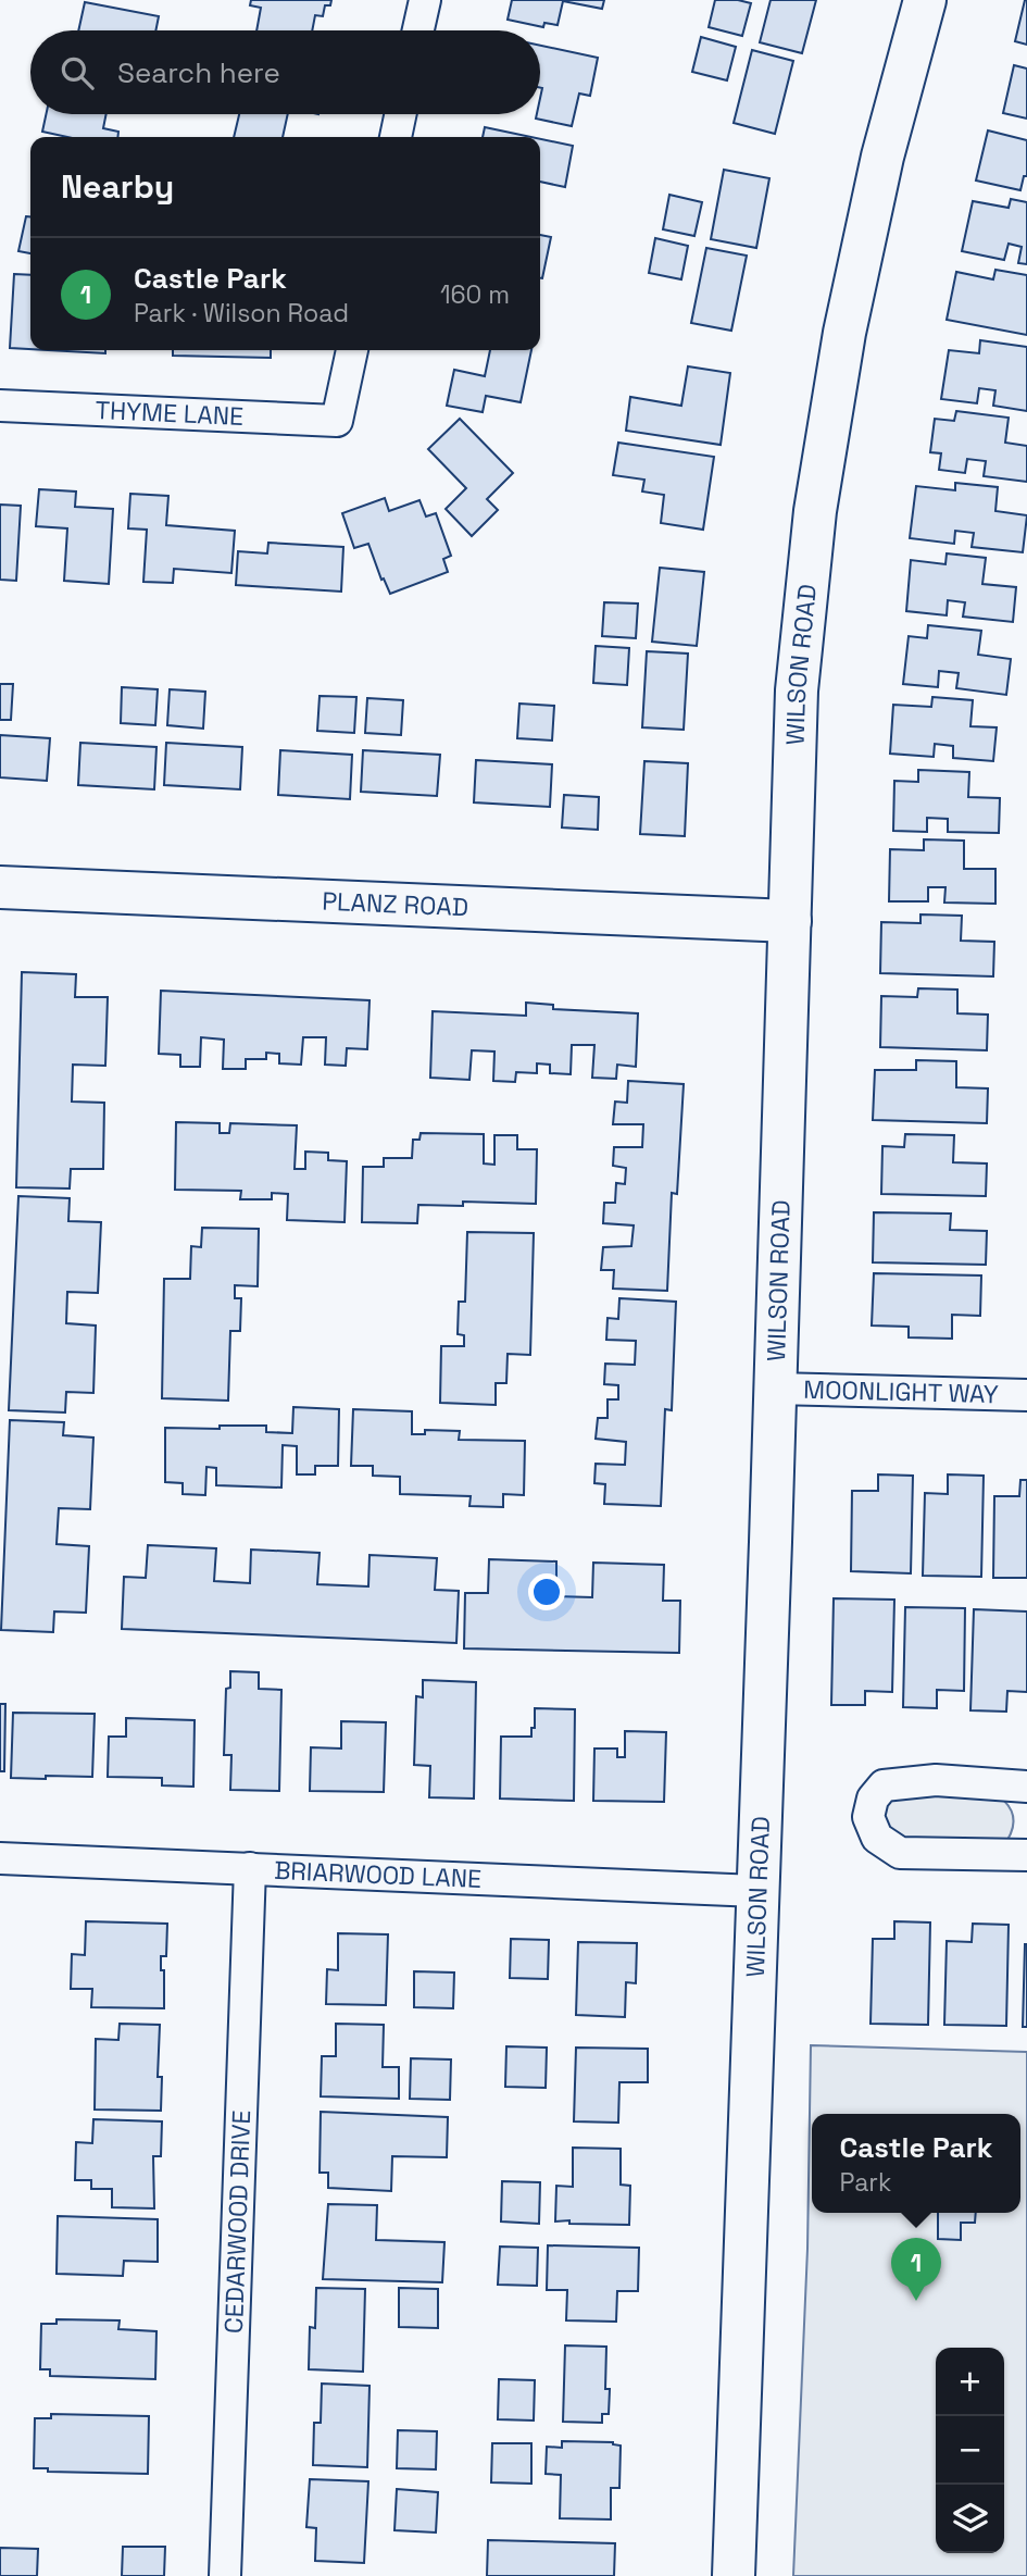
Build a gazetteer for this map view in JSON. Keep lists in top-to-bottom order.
{
  "streets": {
    "street": [
      "THYME LANE",
      "WILSON ROAD",
      "PLANZ ROAD",
      "MOONLIGHT WAY",
      "BRIARWOOD LANE",
      "CEDARWOOD DRIVE"
    ]
  },
  "crossings": [
    ["WILSON ROAD", "PLANZ ROAD"],
    ["WILSON ROAD", "MOONLIGHT WAY"],
    ["WILSON ROAD", "BRIARWOOD LANE"],
    ["BRIARWOOD LANE", "CEDARWOOD DRIVE"]
  ],
  "page": {
    "search": "Search here",
    "heading": "Nearby",
    "list": [
      {
        "mark": "1",
        "name": "Castle Park",
        "note": "Park · Wilson Road",
        "value": "160 m"
      }
    ],
    "popup": ["Castle Park", "Park"],
    "pins": "1",
    "map_buttons": ["+", "−"]
  }
}
